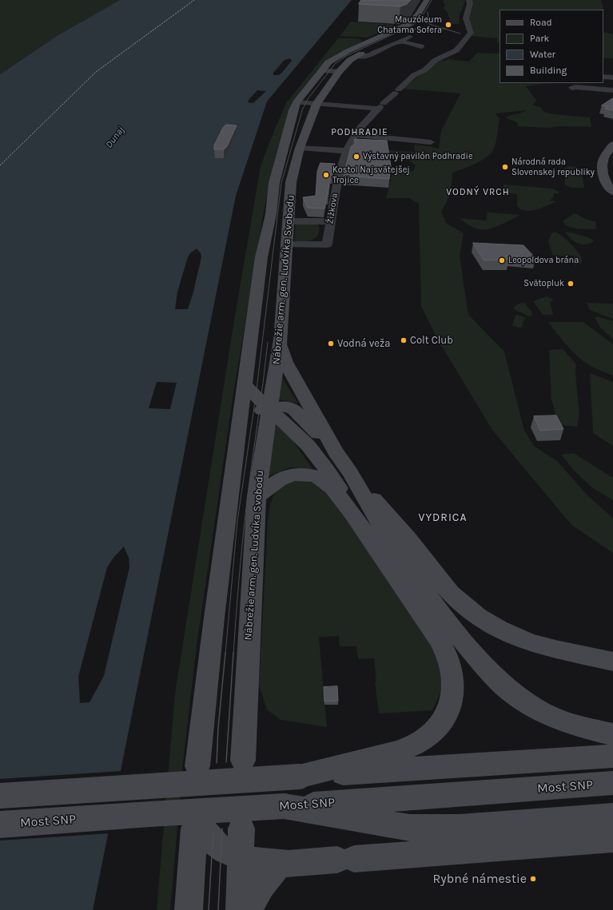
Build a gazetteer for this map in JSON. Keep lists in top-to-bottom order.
{
  "streets": {
    "main road": ["Nábrežie arm. gen. Ludvíka Svobodu", "Most SNP"],
    "street": ["Žižkova"]
  },
  "crossings": [
    ["Žižkova", "Nábrežie arm. gen. Ludvíka Svobodu"]
  ],
  "districts": ["PODHRADIE", "VODNÝ VRCH", "VYDRICA"],
  "water": ["Dunaj"],
  "places": [
    "Mauzóleum Chatama Sofera",
    "Výstavný pavilón Podhradie",
    "Národná rada Slovenskej republiky",
    "Kostol Najsvätejšej Trojice",
    "Leopoldova brána",
    "Svätopluk",
    "Colt Club",
    "Vodná veža",
    "Rybné námestie"
  ],
  "legend": [
    "Road",
    "Park",
    "Water",
    "Building"
  ]
}
